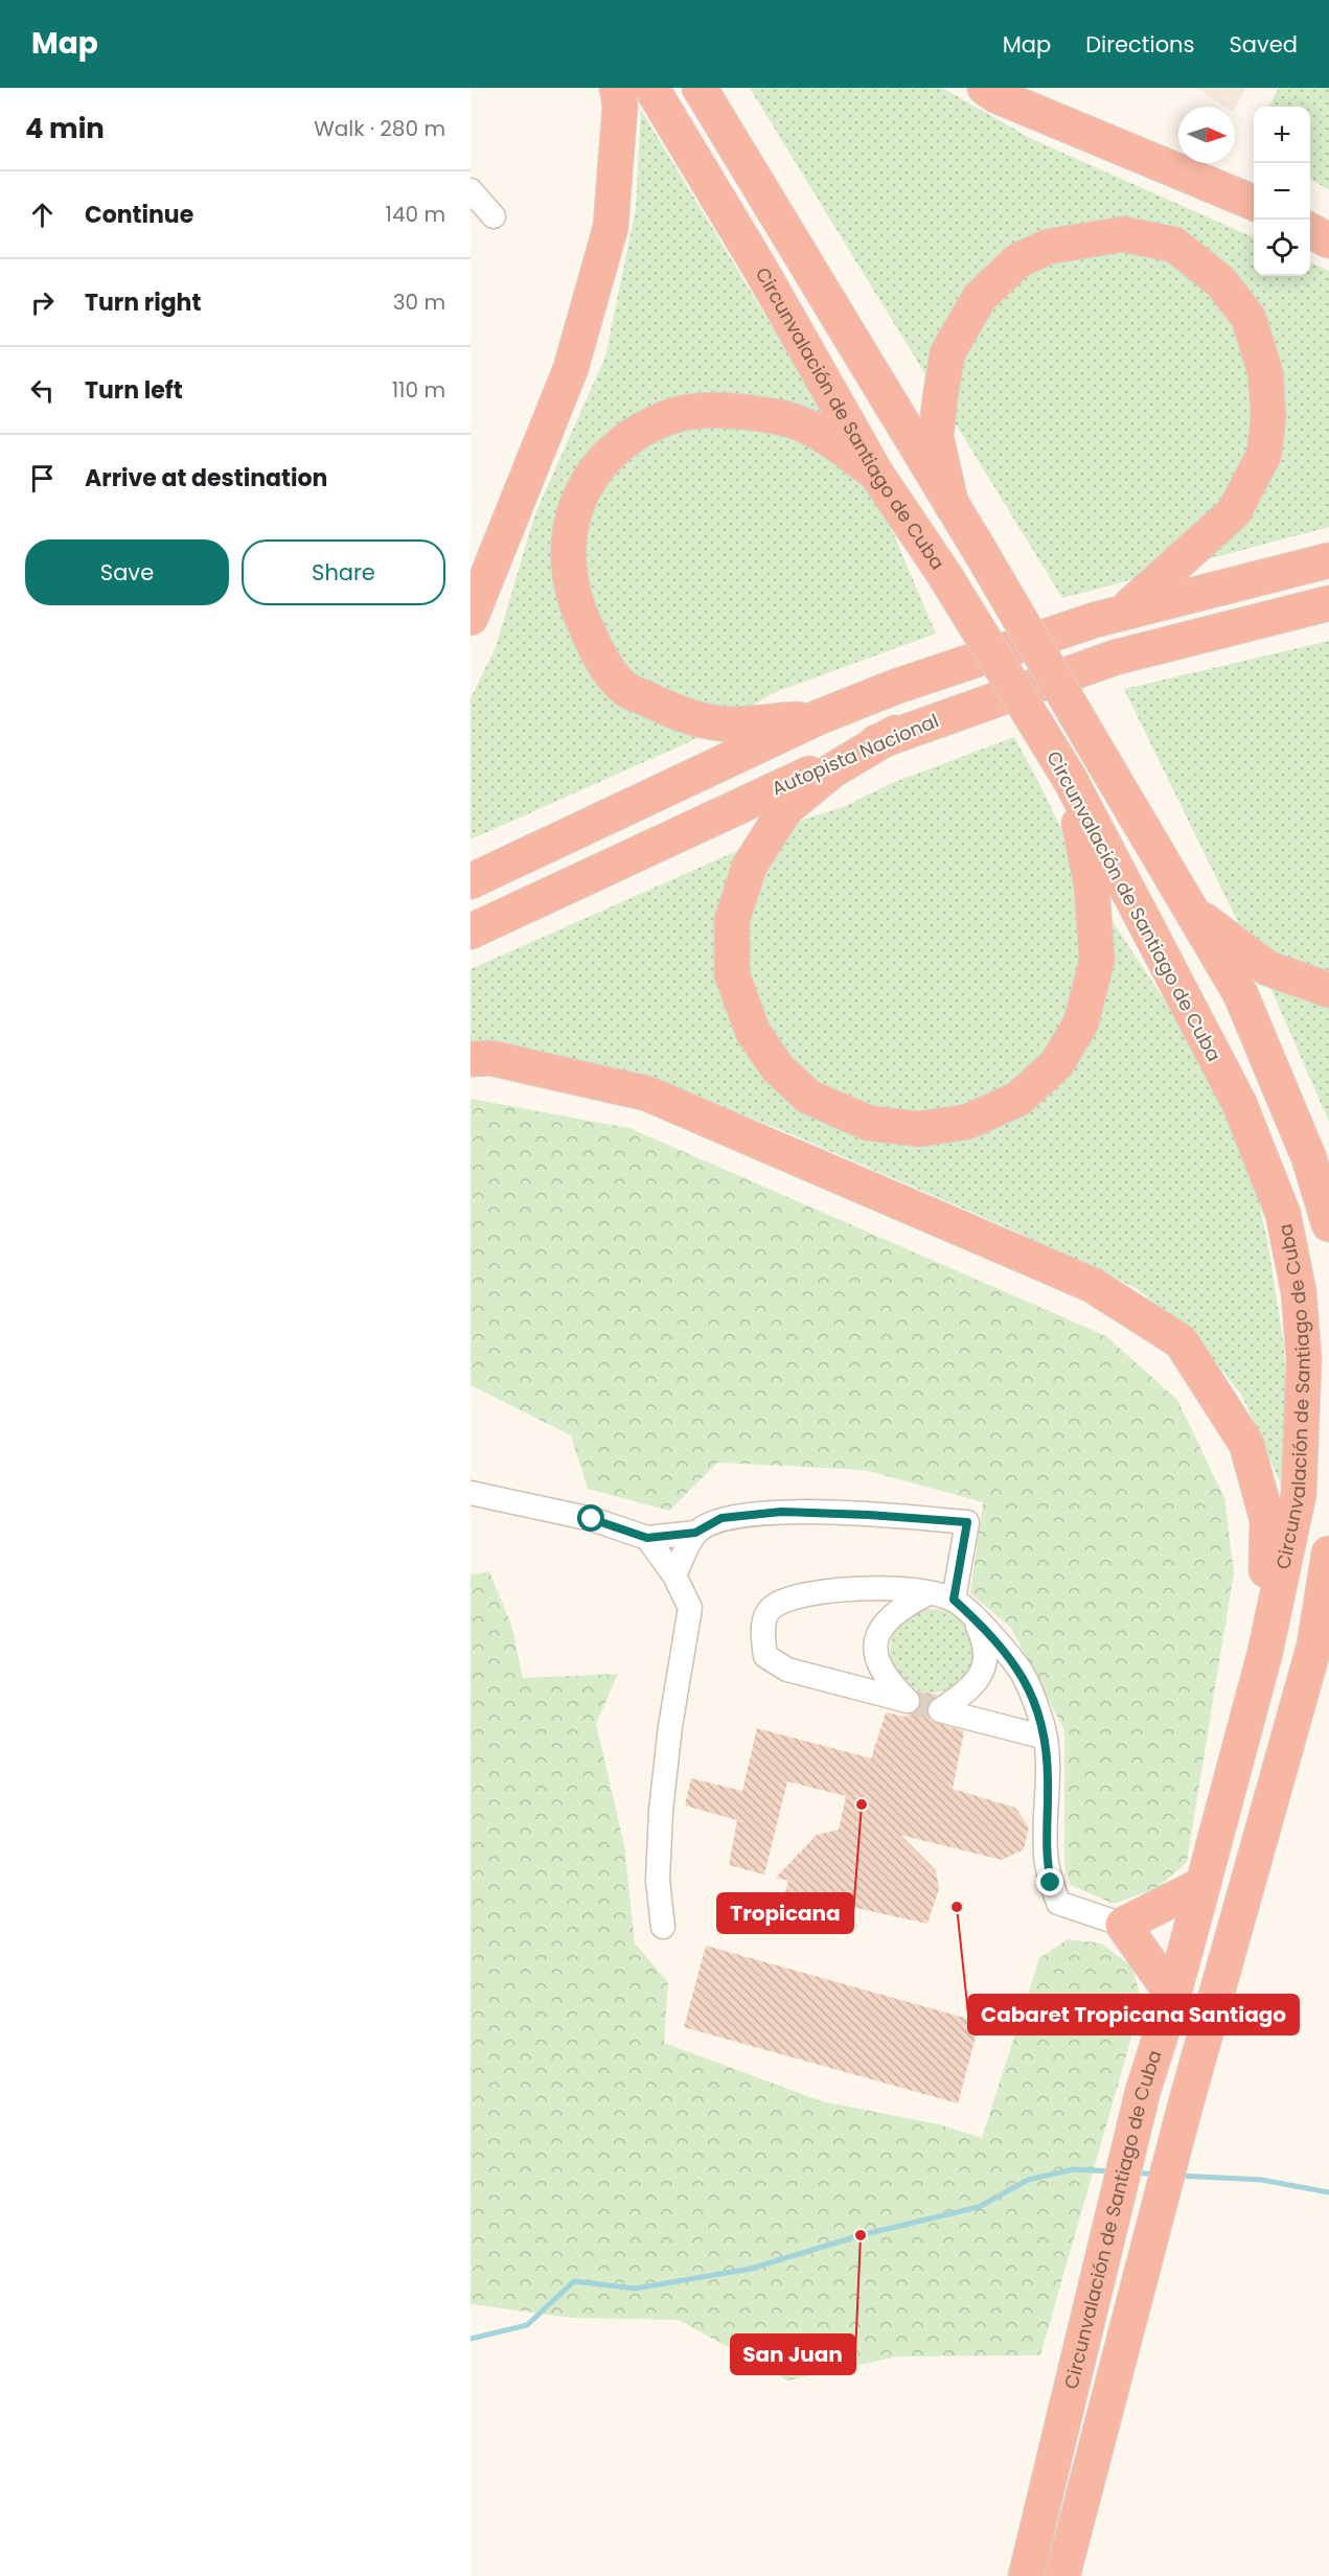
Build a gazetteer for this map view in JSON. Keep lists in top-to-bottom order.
{
  "streets": {
    "highway": ["Circunvalación de Santiago de Cuba", "Autopista Nacional"]
  },
  "places": ["Tropicana", "Cabaret Tropicana Santiago", "San Juan"],
  "north": "right",
  "page": {
    "header": "Map",
    "nav": ["Map", "Directions", "Saved"],
    "heading": ["4 min", "Walk · 280 m"],
    "map_buttons": ["+", "−"],
    "list": [
      ["Continue", "140 m"],
      ["Turn right", "30 m"],
      ["Turn left", "110 m"],
      "Arrive at destination"
    ],
    "buttons": ["Save", "Share"]
  }
}
